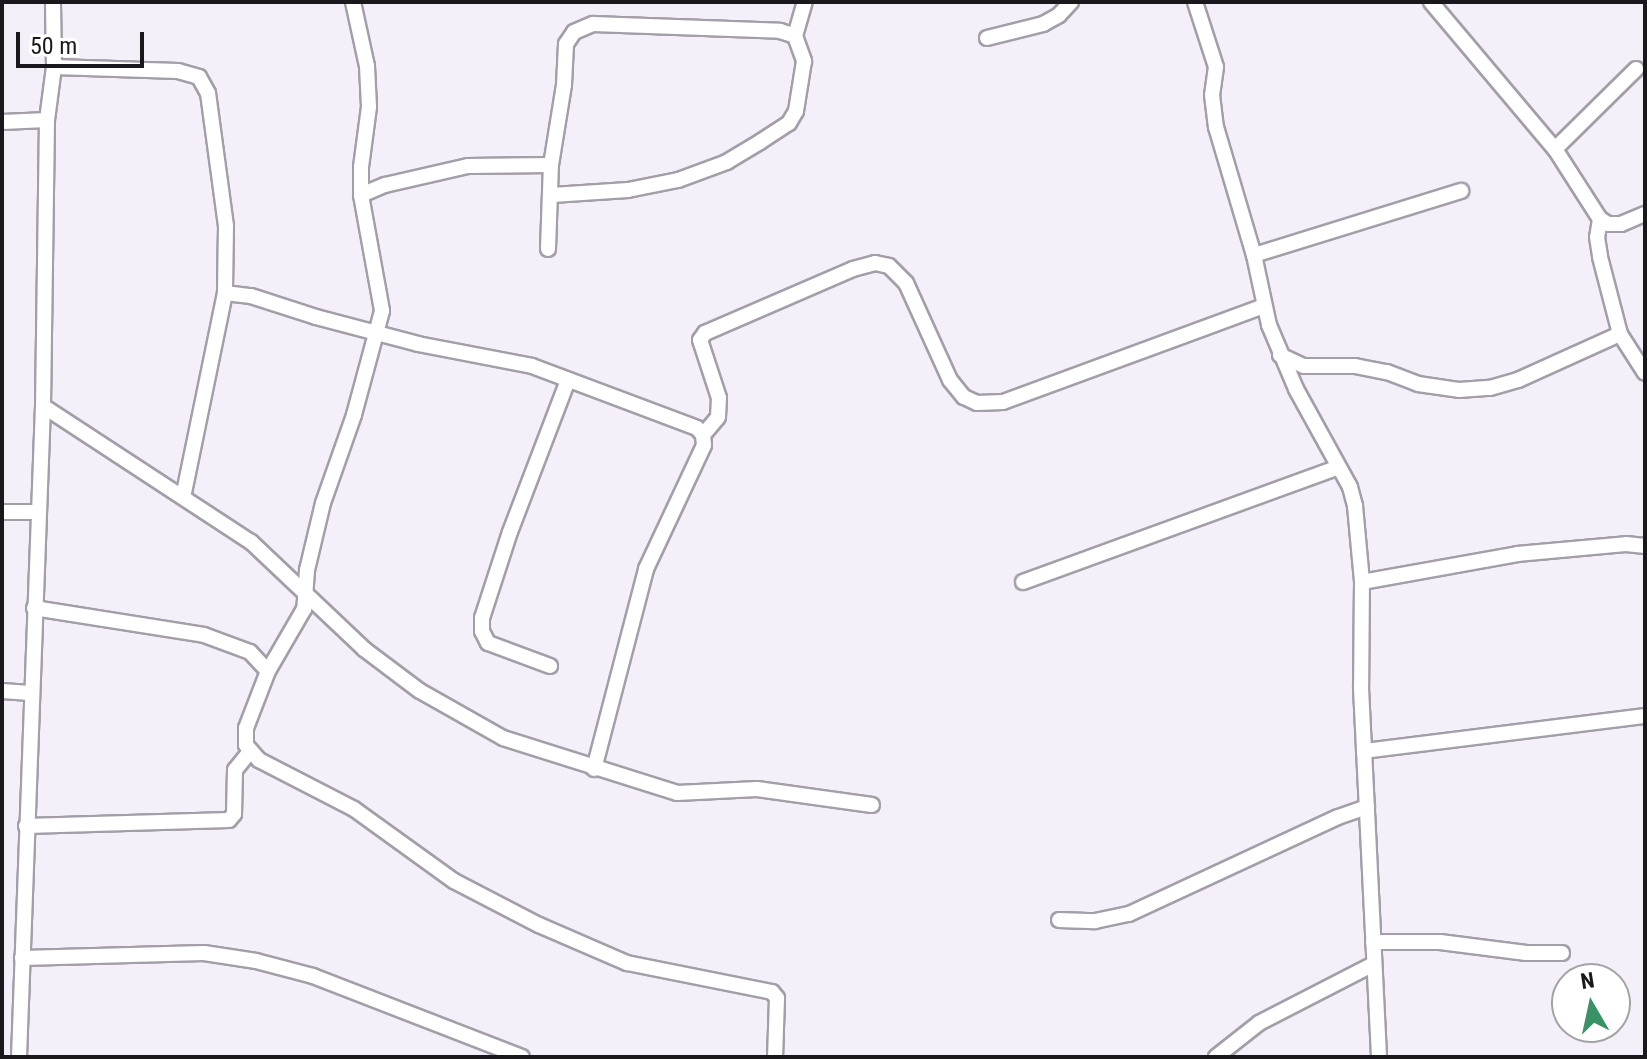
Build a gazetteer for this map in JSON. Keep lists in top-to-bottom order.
{
  "scale_bar": "50 m",
  "north": "top"
}
